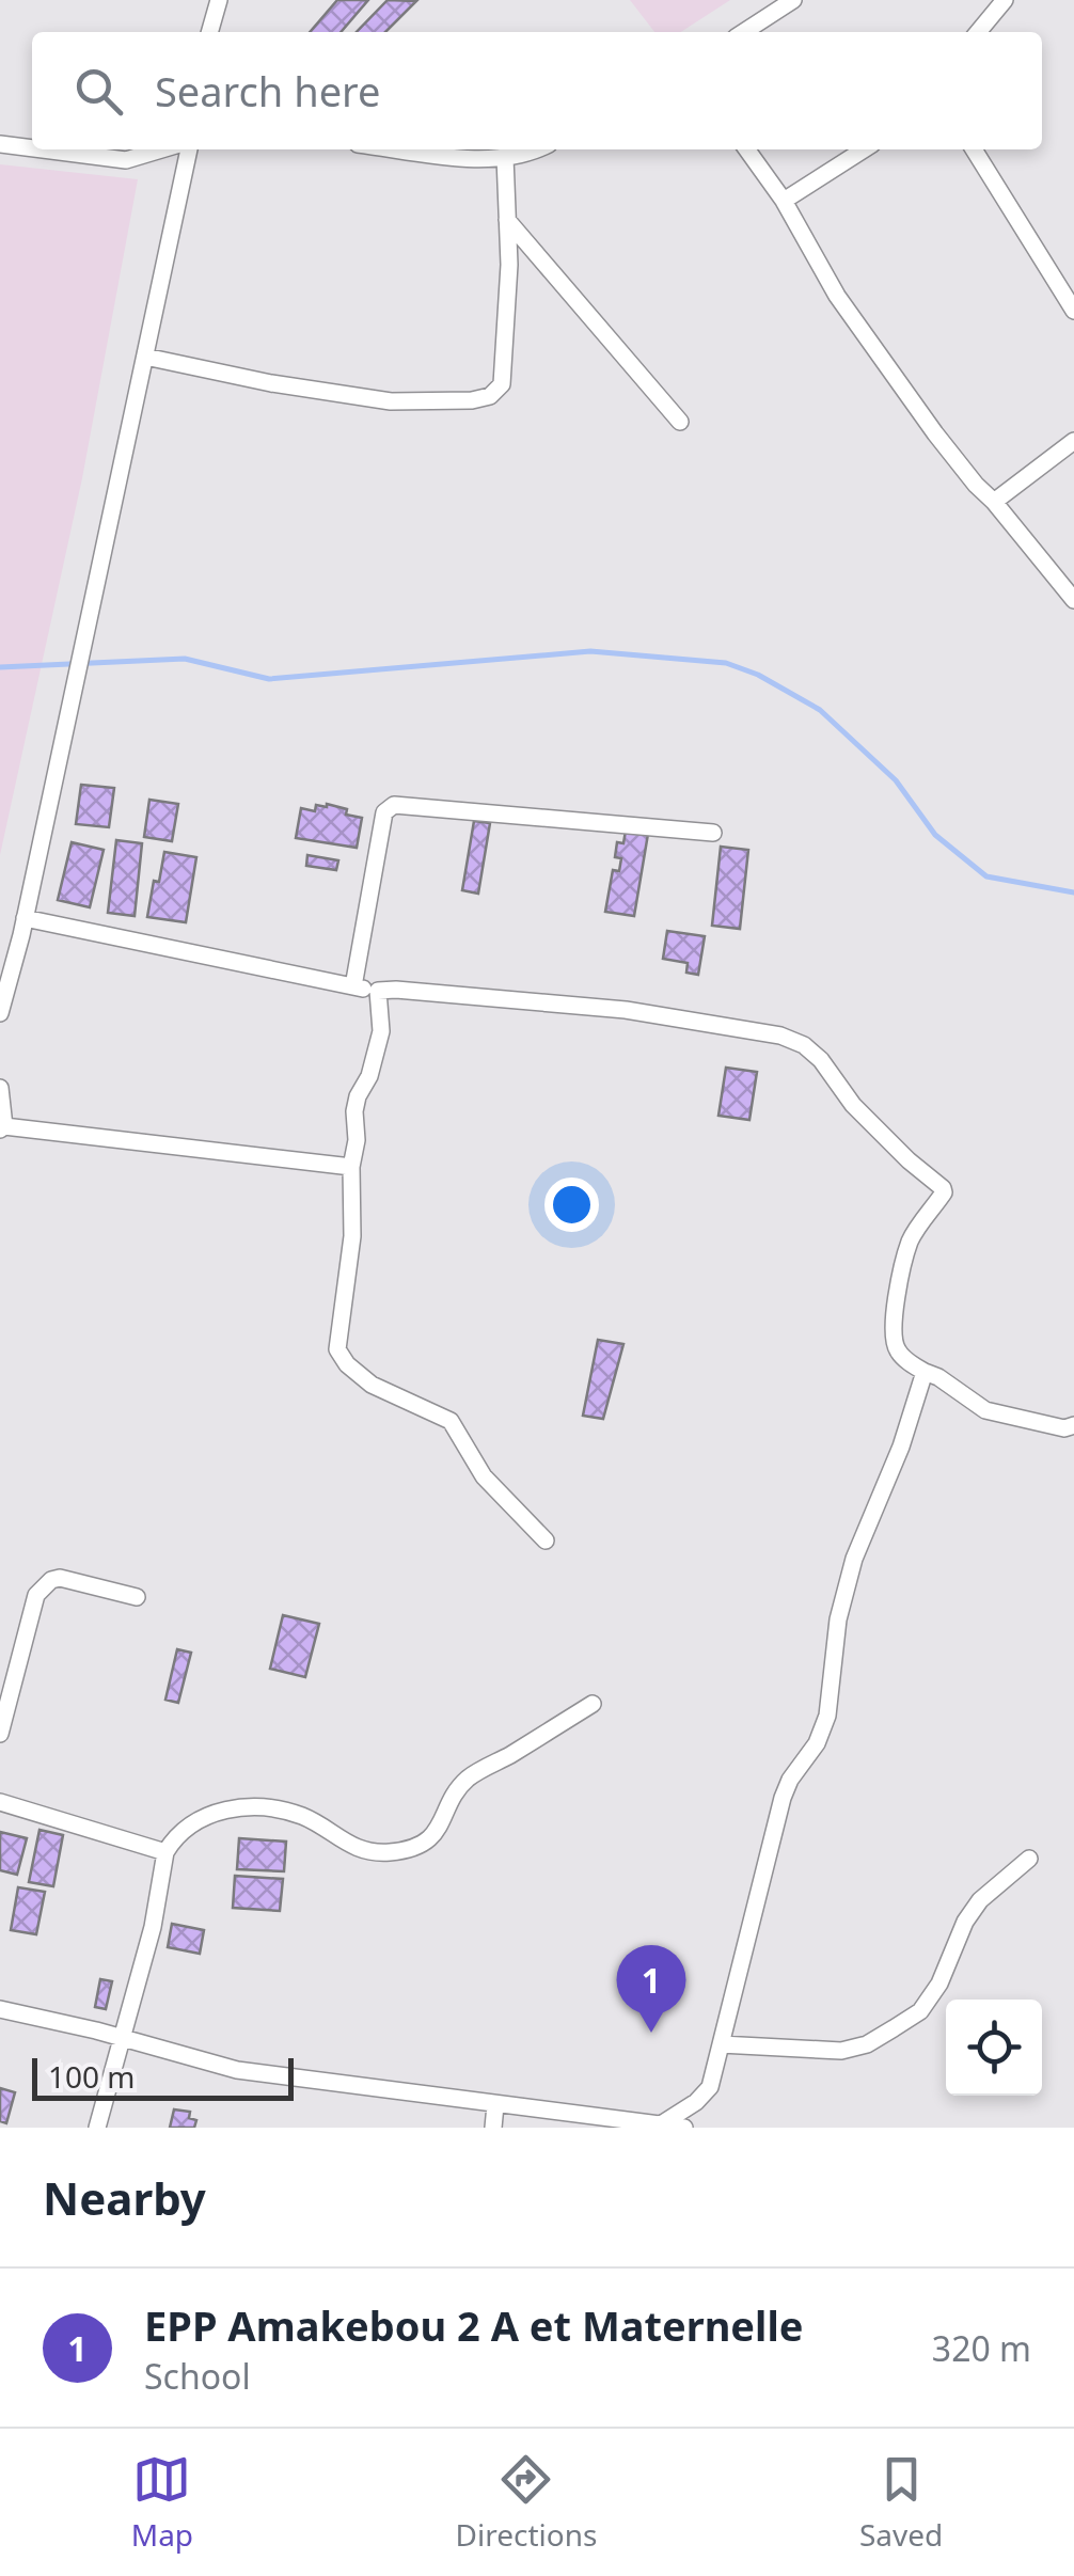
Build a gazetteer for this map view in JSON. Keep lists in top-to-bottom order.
{
  "scale_bar": "100 m",
  "page": {
    "search": "Search here",
    "pins": "1",
    "scale": "100 m",
    "heading": "Nearby",
    "list": [
      {
        "mark": "1",
        "name": "EPP Amakebou 2 A et Maternelle",
        "note": "School",
        "value": "320 m"
      }
    ],
    "nav": ["Map", "Directions", "Saved"]
  }
}
